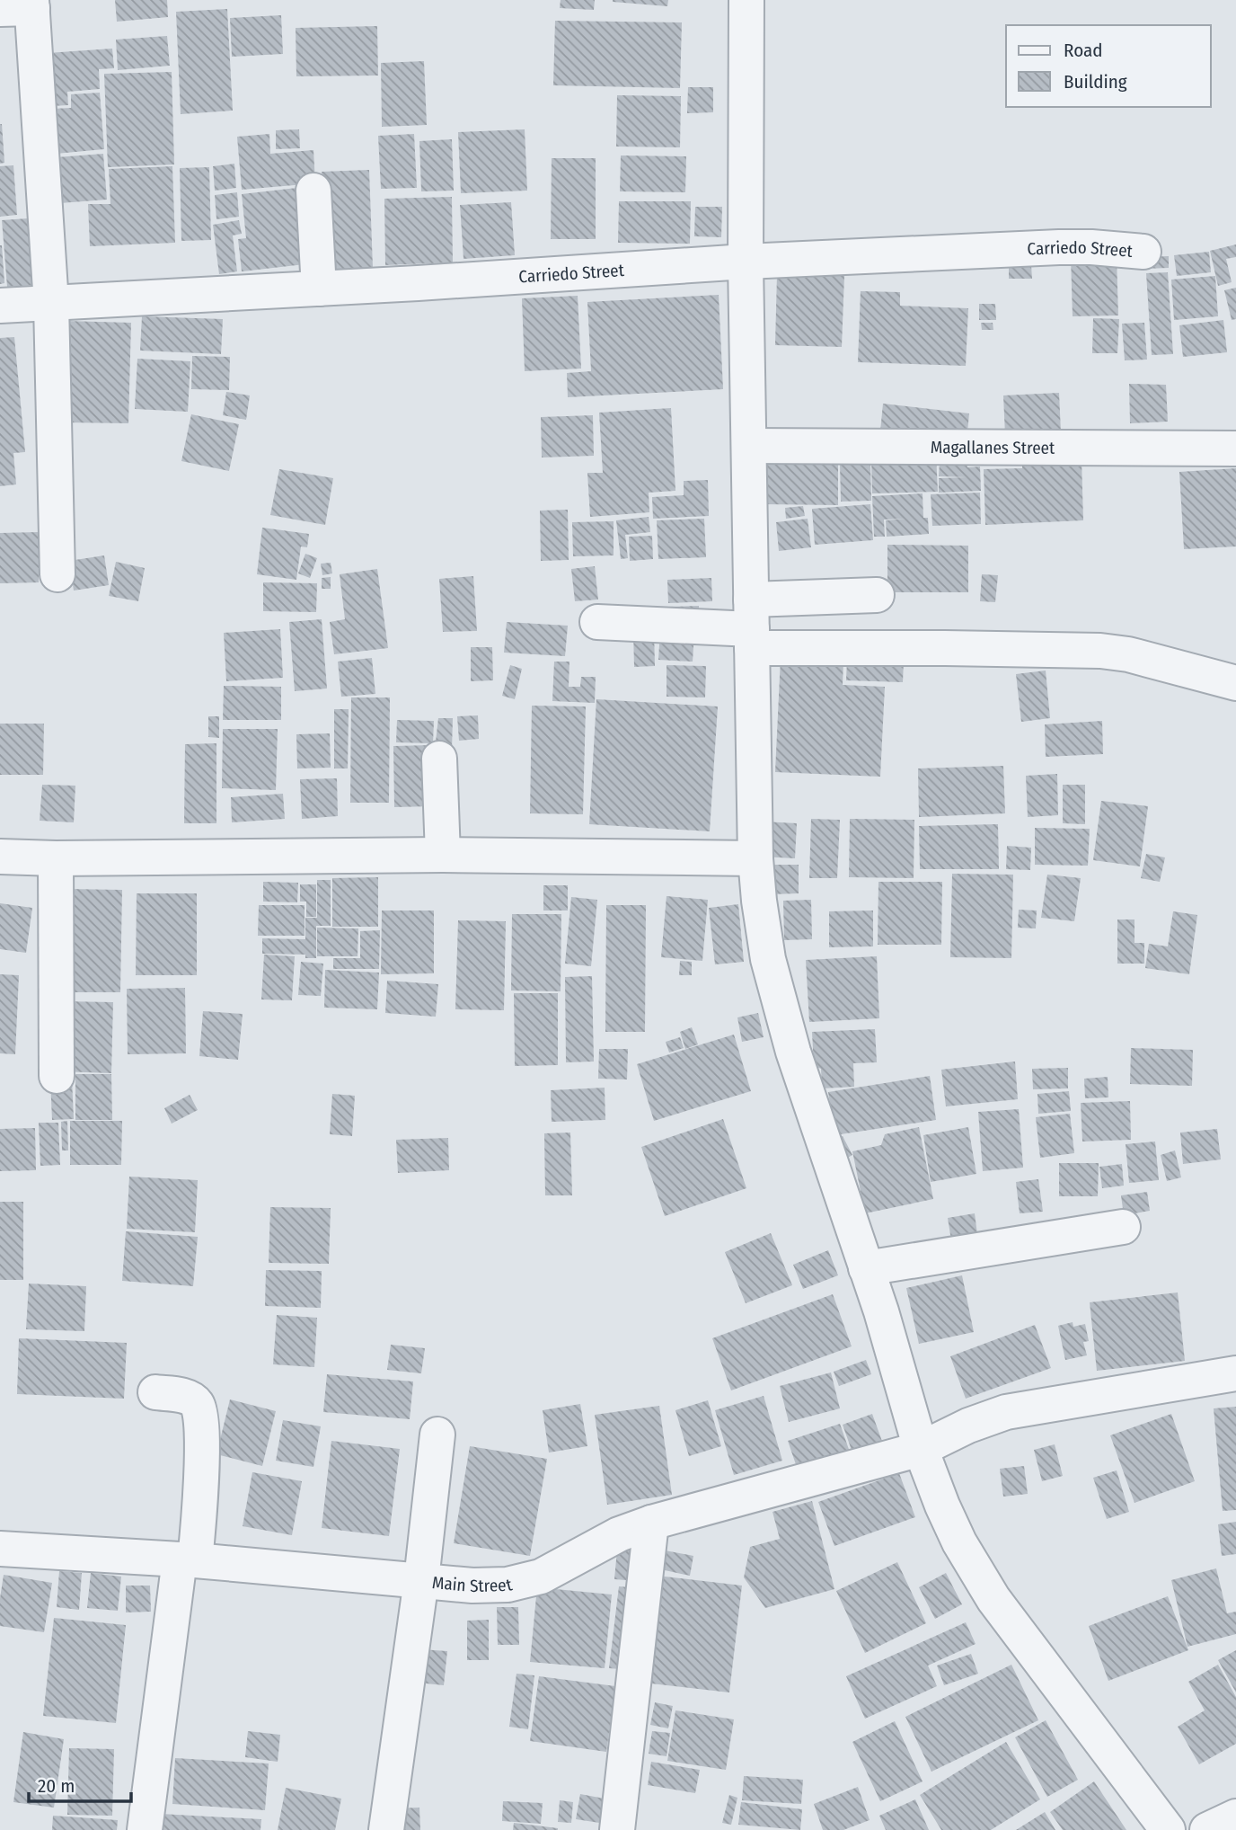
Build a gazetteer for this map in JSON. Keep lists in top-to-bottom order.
{
  "streets": {
    "street": ["Carriedo Street", "Magallanes Street", "Main Street"]
  },
  "legend": ["Road", "Building"],
  "scale_bar": "20 m"
}
